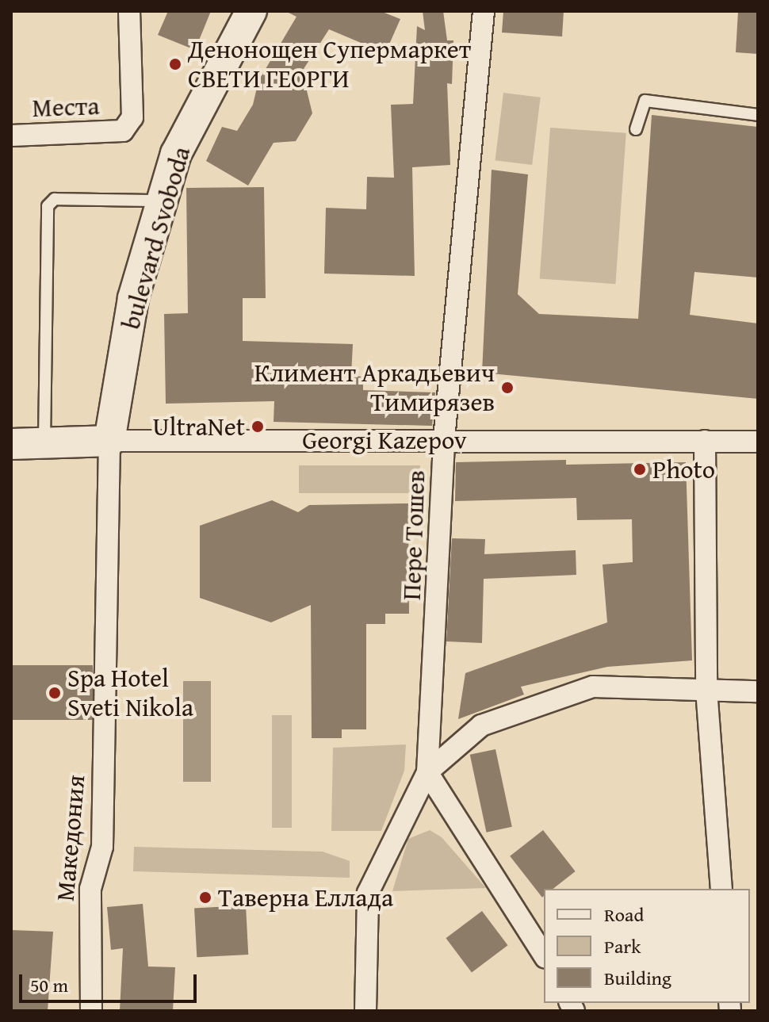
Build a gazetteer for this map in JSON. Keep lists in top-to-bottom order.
{
  "streets": {
    "street": [
      "Места",
      "bulevard Svoboda",
      "Georgi Kazepov",
      "Пере Тошев",
      "Македония"
    ]
  },
  "crossings": [
    ["bulevard Svoboda", "Georgi Kazepov"],
    ["bulevard Svoboda", "Македония"],
    ["Georgi Kazepov", "Пере Тошев"],
    ["Georgi Kazepov", "Македония"]
  ],
  "places": [
    "Денонощен Супермаркет СВЕТИ ГЕОРГИ",
    "Климент Аркадьевич Тимирязев",
    "UltraNet",
    "Photo",
    "Spa Hotel Sveti Nikola",
    "Таверна Еллада"
  ],
  "legend": ["Road", "Park", "Building"],
  "scale_bar": "50 m"
}
